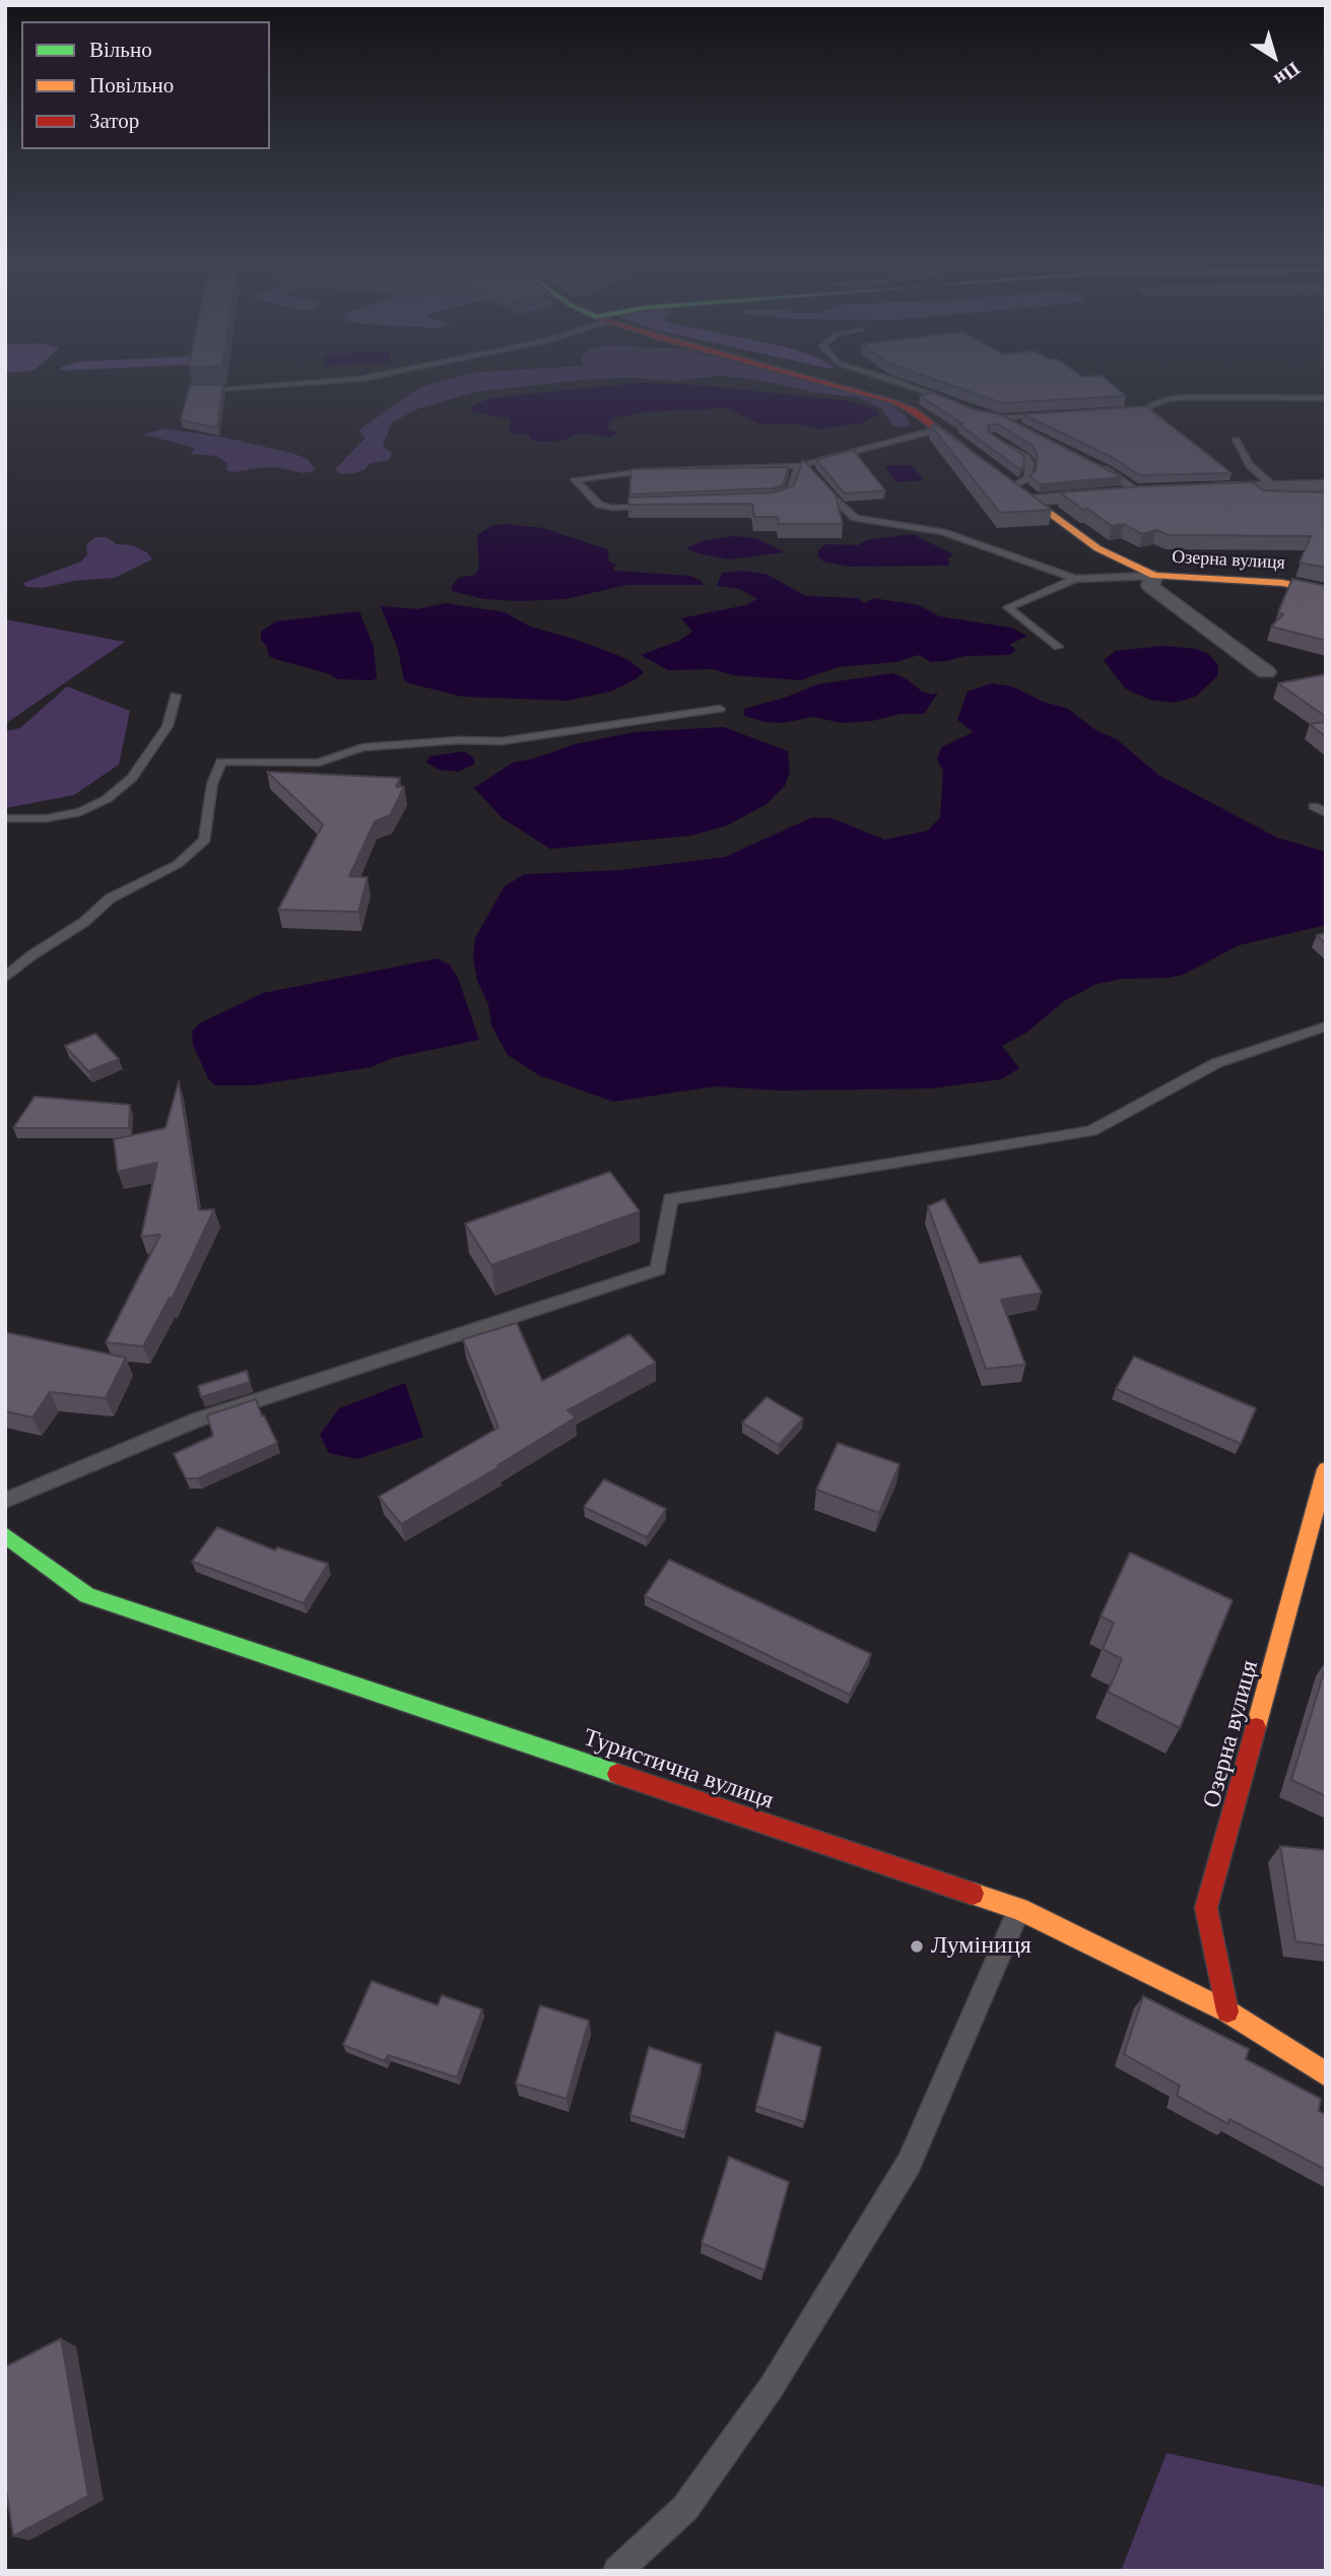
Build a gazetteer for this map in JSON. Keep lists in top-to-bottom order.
{
  "streets": {
    "street": ["Озерна вулиця", "Туристична вулиця"]
  },
  "crossings": [
    ["Озерна вулиця", "Туристична вулиця"]
  ],
  "places": ["Луміниця"],
  "legend": ["Вільно", "Повільно", "Затор"],
  "north": "bottom right"
}
